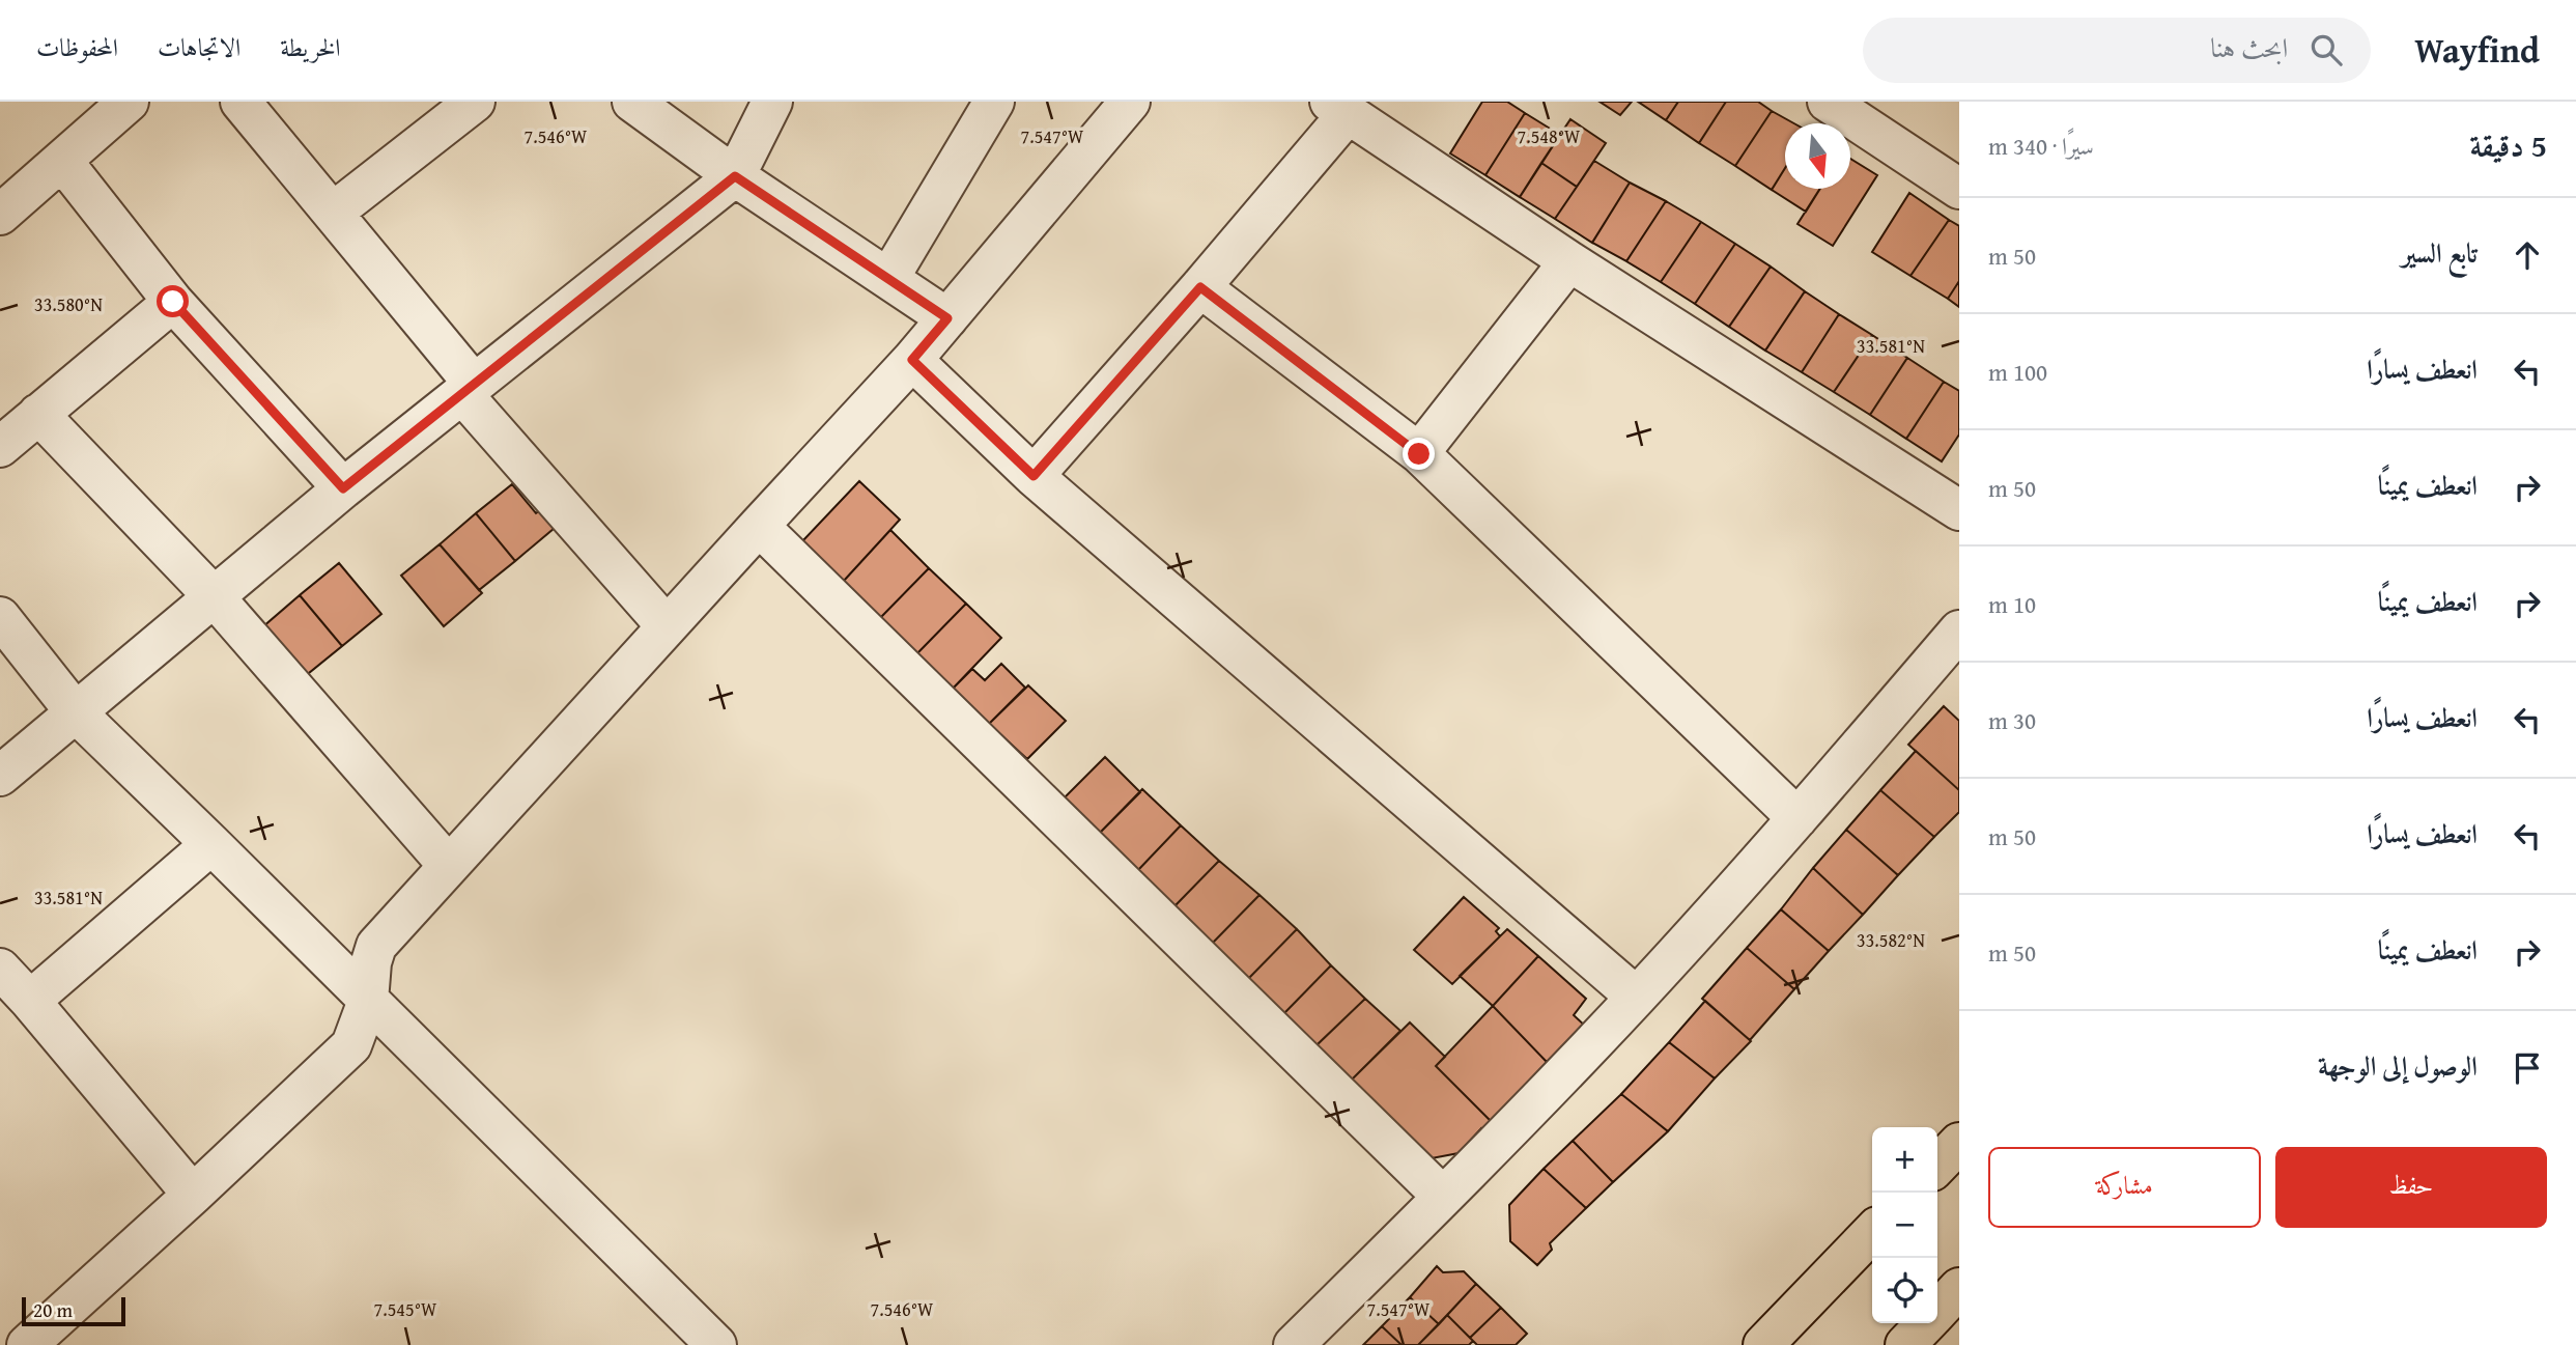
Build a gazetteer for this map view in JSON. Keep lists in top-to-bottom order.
{
  "scale_bar": "20 m",
  "north": "bottom",
  "page": {
    "header": "Wayfind",
    "search": "ابحث هنا",
    "nav": ["الخريطة", "الاتجاهات", "المحفوظات"],
    "heading": ["5 دقيقة", "سيرًا · 340 m"],
    "list": [
      ["تابع السير", "50 m"],
      ["انعطف يسارًا", "100 m"],
      ["انعطف يمينًا", "50 m"],
      ["انعطف يمينًا", "10 m"],
      ["انعطف يسارًا", "30 m"],
      ["انعطف يسارًا", "50 m"],
      ["انعطف يمينًا", "50 m"],
      "الوصول إلى الوجهة"
    ],
    "buttons": ["حفظ", "مشاركة"],
    "map_buttons": ["+", "−"],
    "scale": "20 m"
  },
  "coordinates": [
    "7.546°W",
    "7.547°W",
    "7.548°W",
    "33.580°N",
    "33.581°N",
    "33.582°N",
    "7.545°W"
  ]
}
